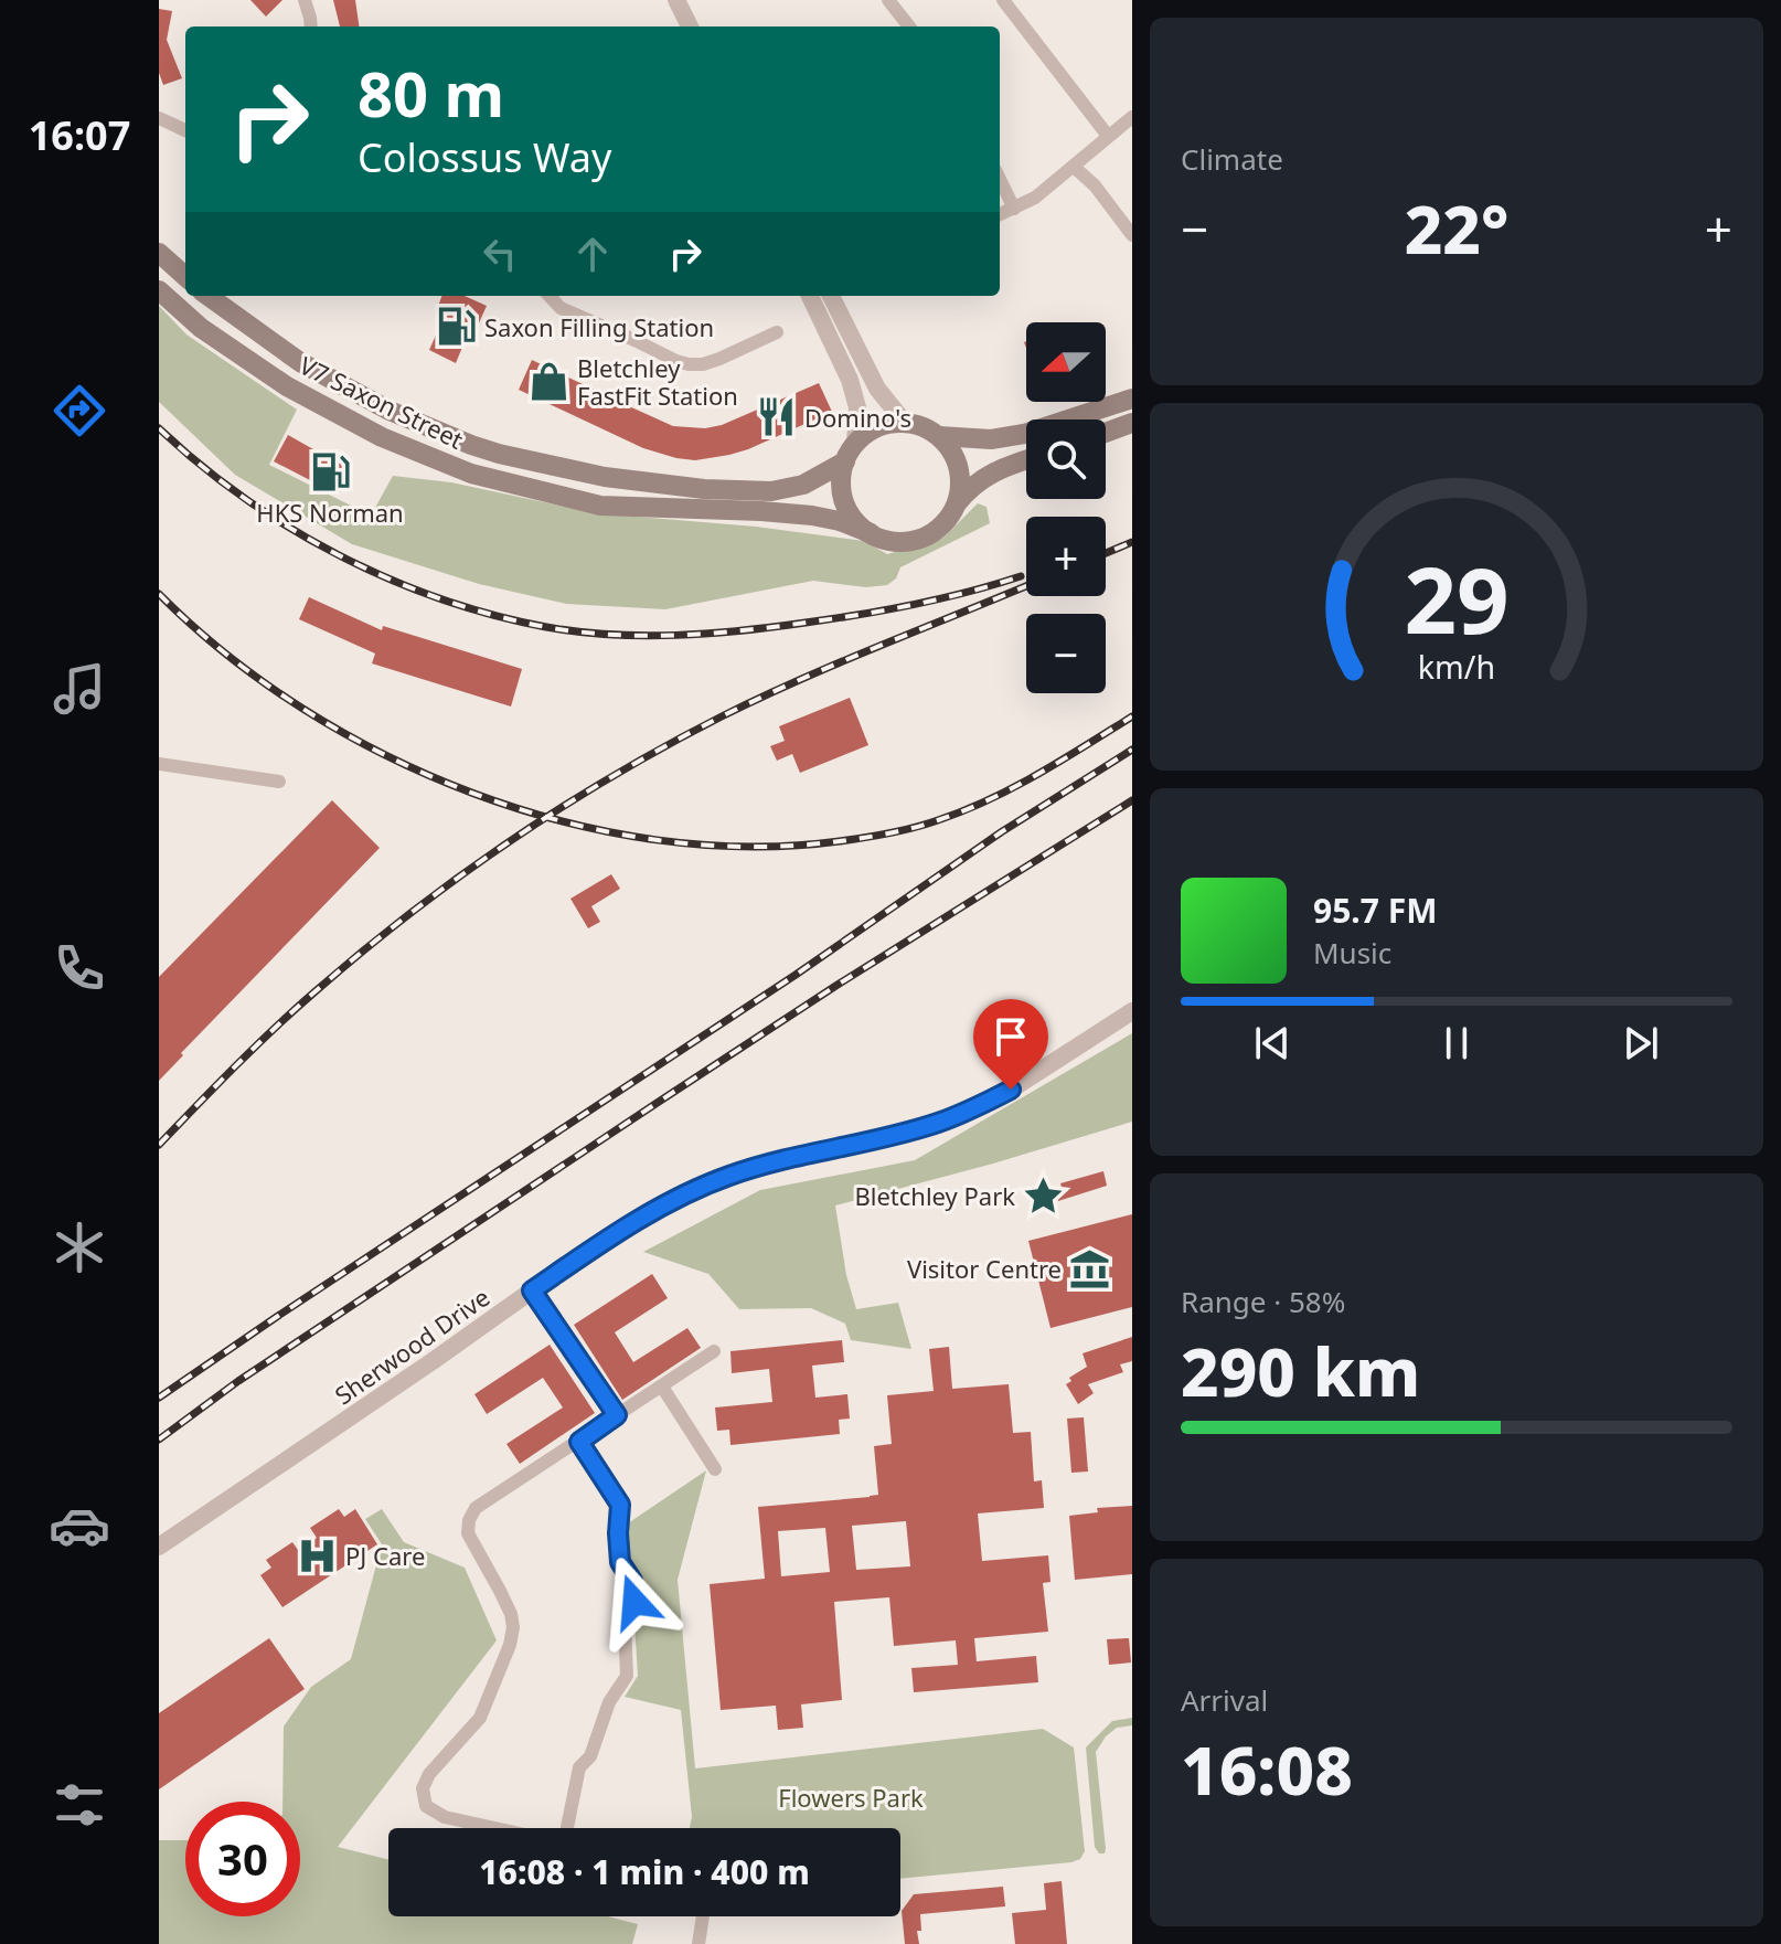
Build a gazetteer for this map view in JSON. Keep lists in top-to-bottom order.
{
  "streets": {
    "main road": ["V7 Saxon Street"],
    "street": ["Sherwood Drive"]
  },
  "parks": ["Flowers Park"],
  "places": {
    "fuel station": ["Saxon Filling Station", "HKS Norman"],
    "shop": ["Bletchley FastFit Station"],
    "restaurant": ["Domino's"],
    "place": ["Bletchley Park"],
    "museum": ["Visitor Centre"],
    "hospital": ["PJ Care"]
  },
  "north": "left",
  "page": {
    "tabs": "16:07",
    "tile": [
      "Climate",
      ["Range · 58%", "290 km"],
      ["Arrival", "16:08"]
    ],
    "turn": ["80 m", "Colossus Way"],
    "heat": ["−", "22°", "+"],
    "map_buttons": ["+", "−"],
    "song": ["95.7 FM", "Music"],
    "limit": "30",
    "trip": "16:08 · 1 min · 400 m",
    "gauge": ["29", "km/h"]
  }
}
